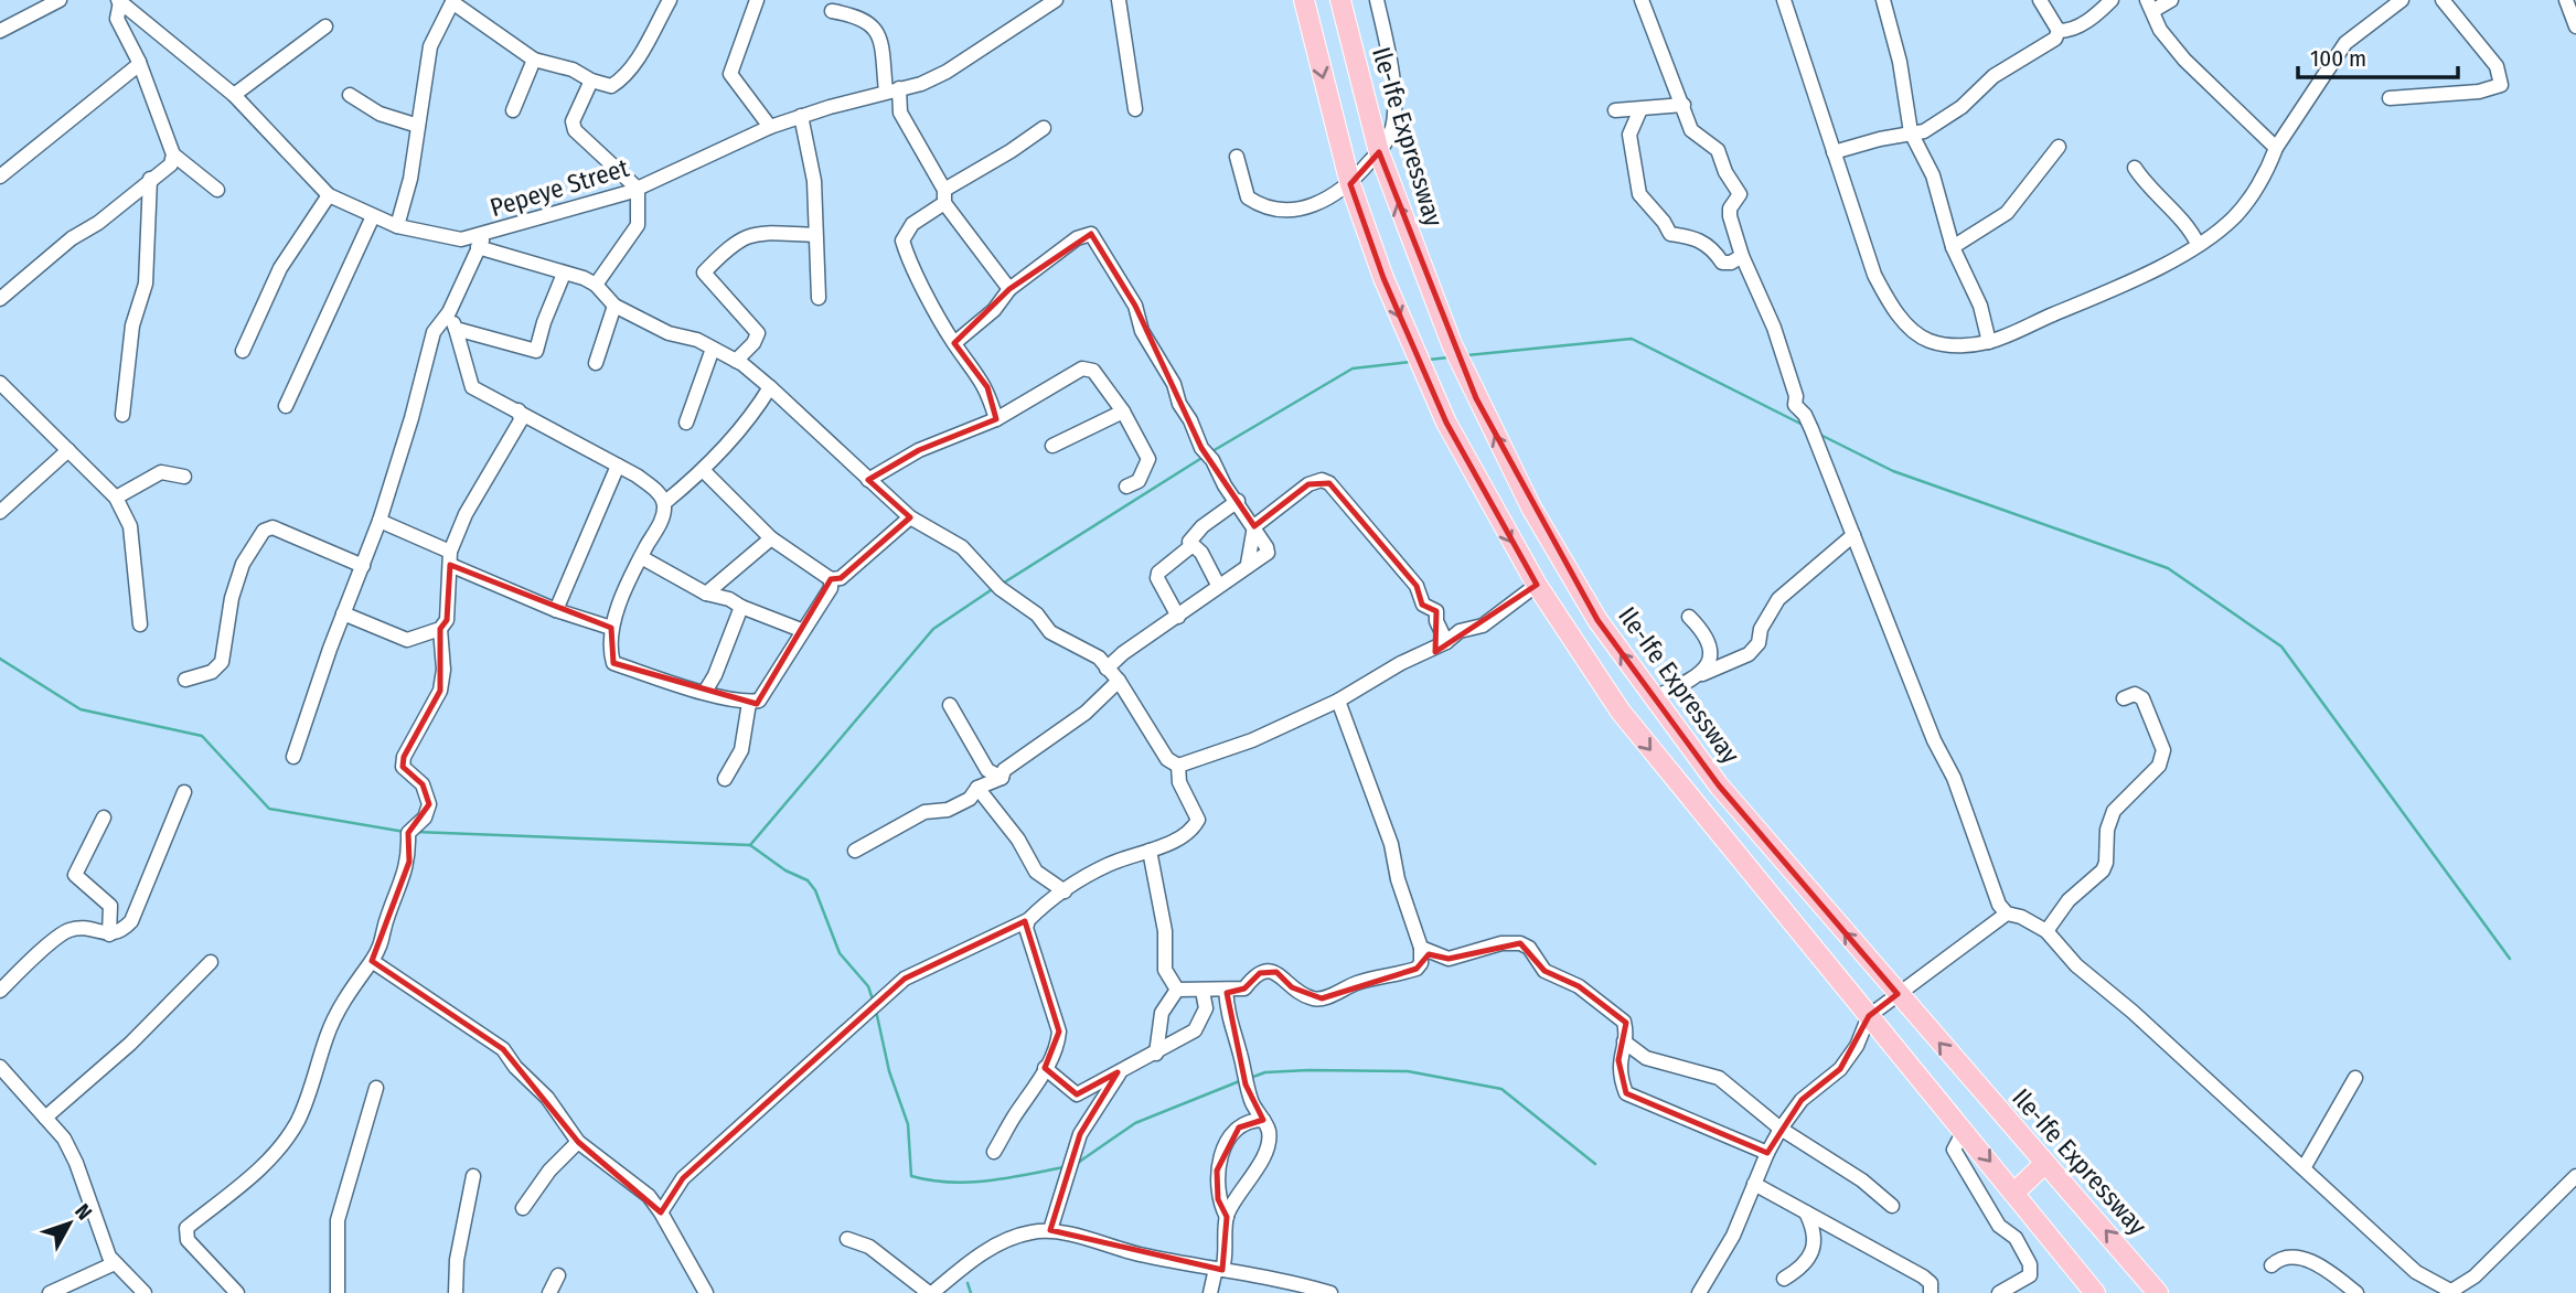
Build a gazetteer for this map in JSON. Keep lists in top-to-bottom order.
{
  "streets": {
    "highway": ["Ile-Ife Expressway"],
    "street": ["Pepeye Street"]
  },
  "scale_bar": "100 m",
  "north": "top right"
}
